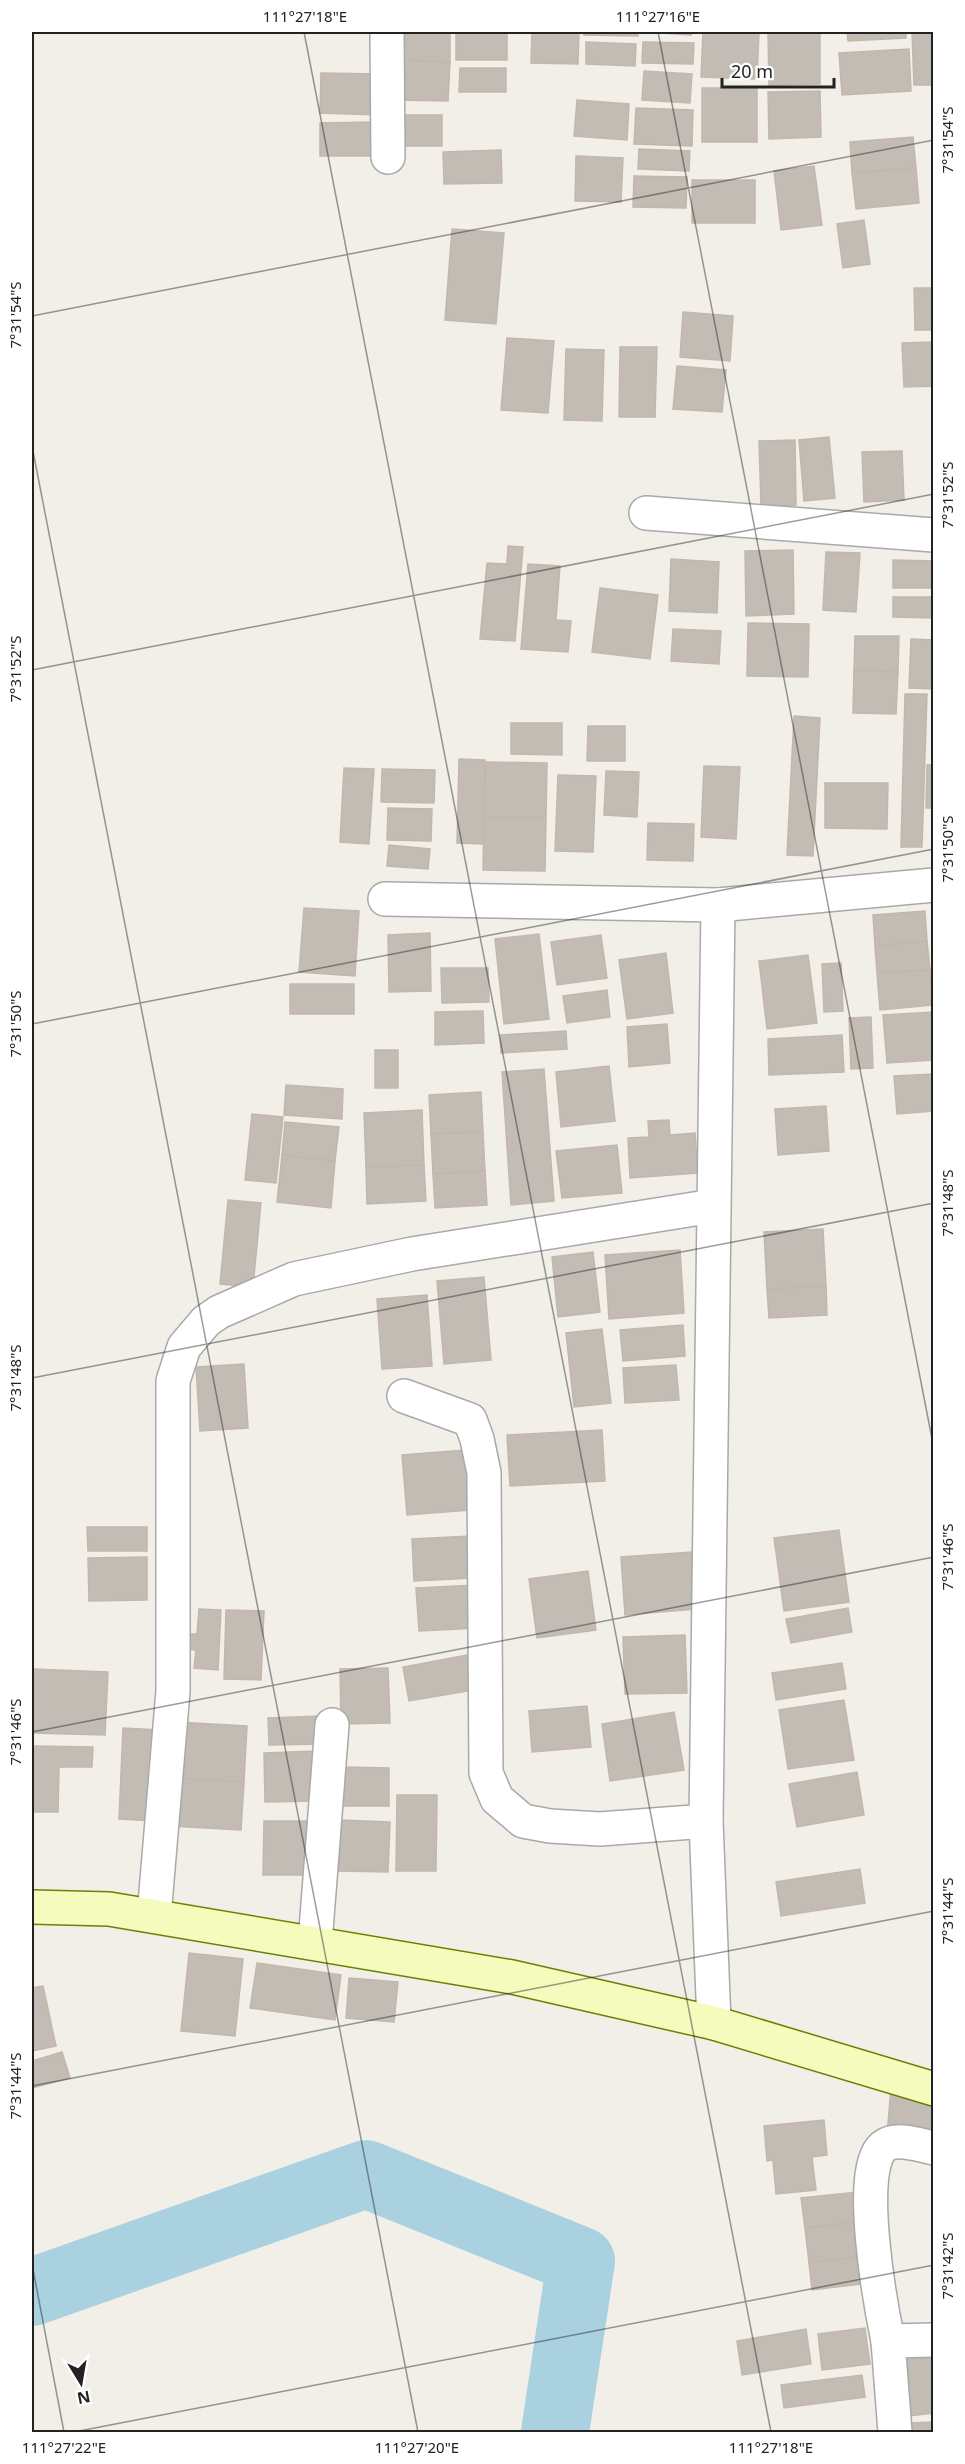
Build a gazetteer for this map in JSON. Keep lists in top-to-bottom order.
{
  "scale_bar": "20 m",
  "north": "bottom",
  "coordinates": [
    "111°27'18\"E",
    "111°27'16\"E",
    "7°31'54\"S",
    "7°31'52\"S",
    "7°31'50\"S",
    "7°31'48\"S",
    "7°31'46\"S",
    "7°31'44\"S",
    "7°31'42\"S",
    "111°27'22\"E",
    "111°27'20\"E"
  ]
}
